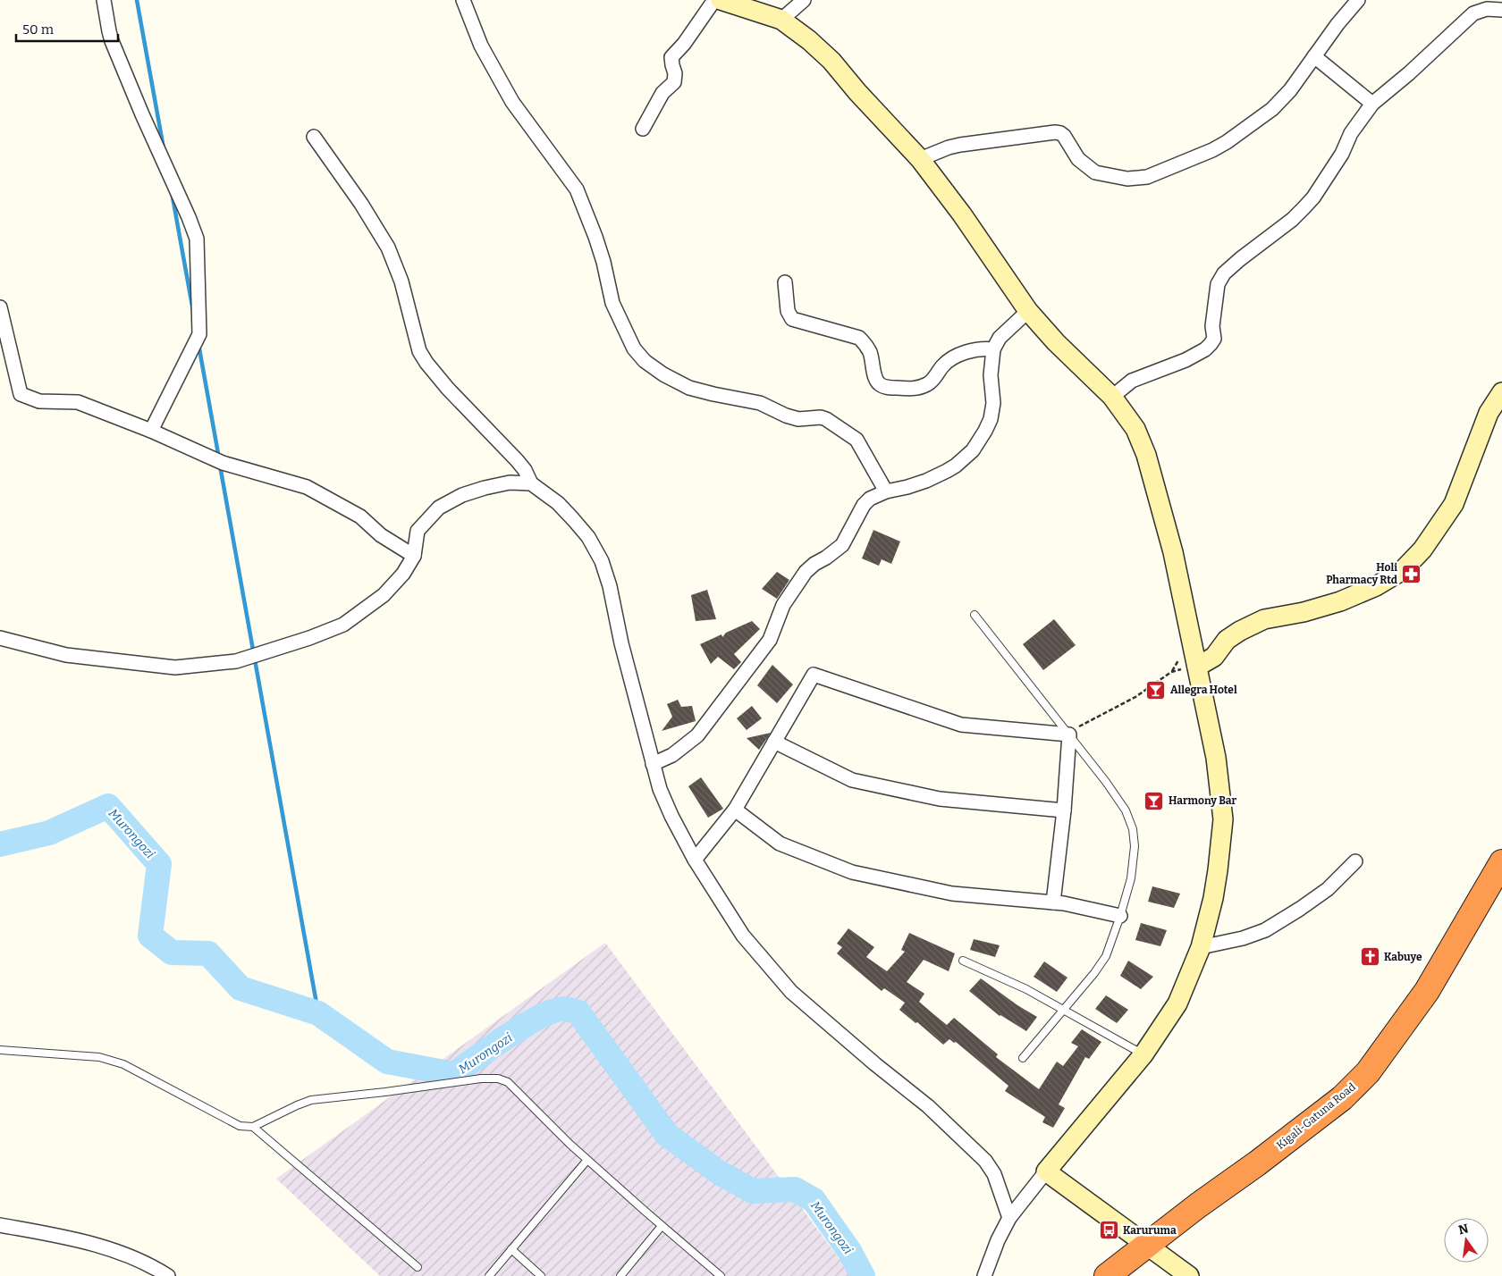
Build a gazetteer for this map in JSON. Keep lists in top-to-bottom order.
{
  "streets": {
    "highway": ["Kigali-Gatuna Road"]
  },
  "water": ["Murongozi"],
  "places": {
    "pharmacy": ["Holi Pharmacy Rtd"],
    "bar": ["Allegra Hotel", "Harmony Bar"],
    "church": ["Kabuye"],
    "bus stop": ["Karuruma"]
  },
  "scale_bar": "50 m",
  "north": "top"
}
